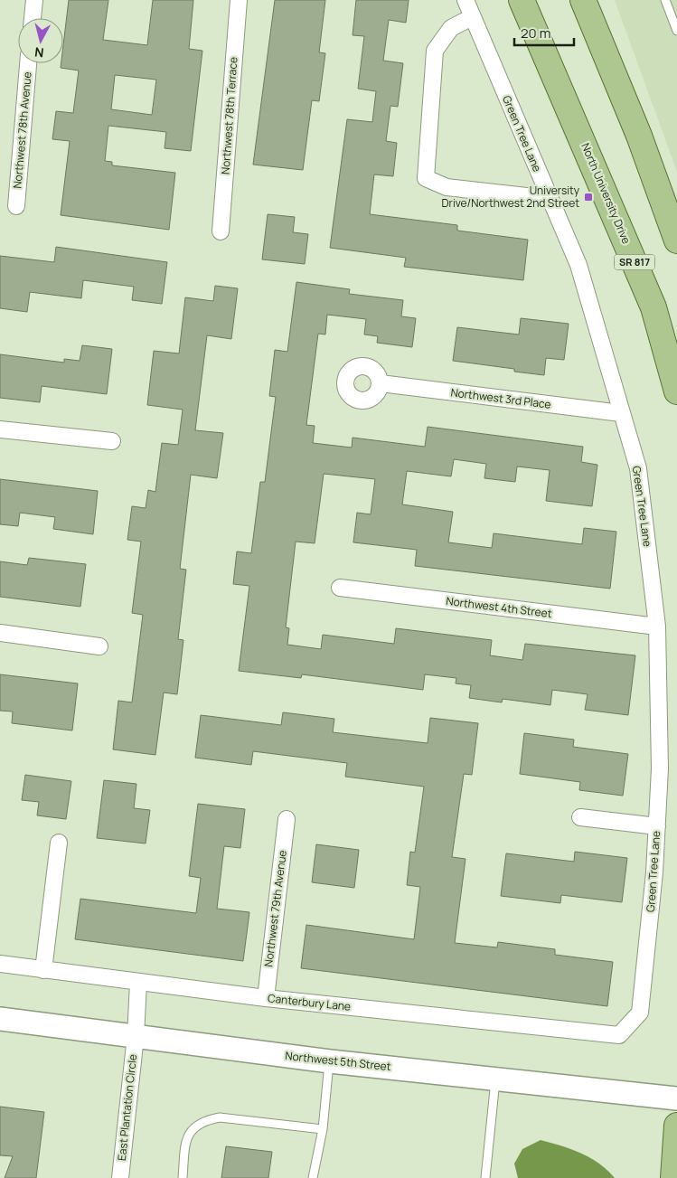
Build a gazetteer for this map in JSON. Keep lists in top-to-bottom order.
{
  "streets": {
    "main road": ["North University Drive", "SR 817"],
    "street": [
      "Northwest 78th Terrace",
      "Northwest 78th Avenue",
      "Green Tree Lane",
      "Northwest 3rd Place",
      "Northwest 4th Street",
      "Northwest 79th Avenue",
      "Canterbury Lane",
      "Northwest 5th Street",
      "East Plantation Circle"
    ]
  },
  "crossings": [
    ["Green Tree Lane", "Northwest 3rd Place"],
    ["Green Tree Lane", "Northwest 4th Street"],
    ["Green Tree Lane", "Canterbury Lane"],
    ["Northwest 79th Avenue", "Canterbury Lane"],
    ["Northwest 5th Street", "East Plantation Circle"]
  ],
  "places": {
    "transit": ["University Drive/Northwest 2nd Street"]
  },
  "scale_bar": "20 m",
  "north": "bottom"
}
